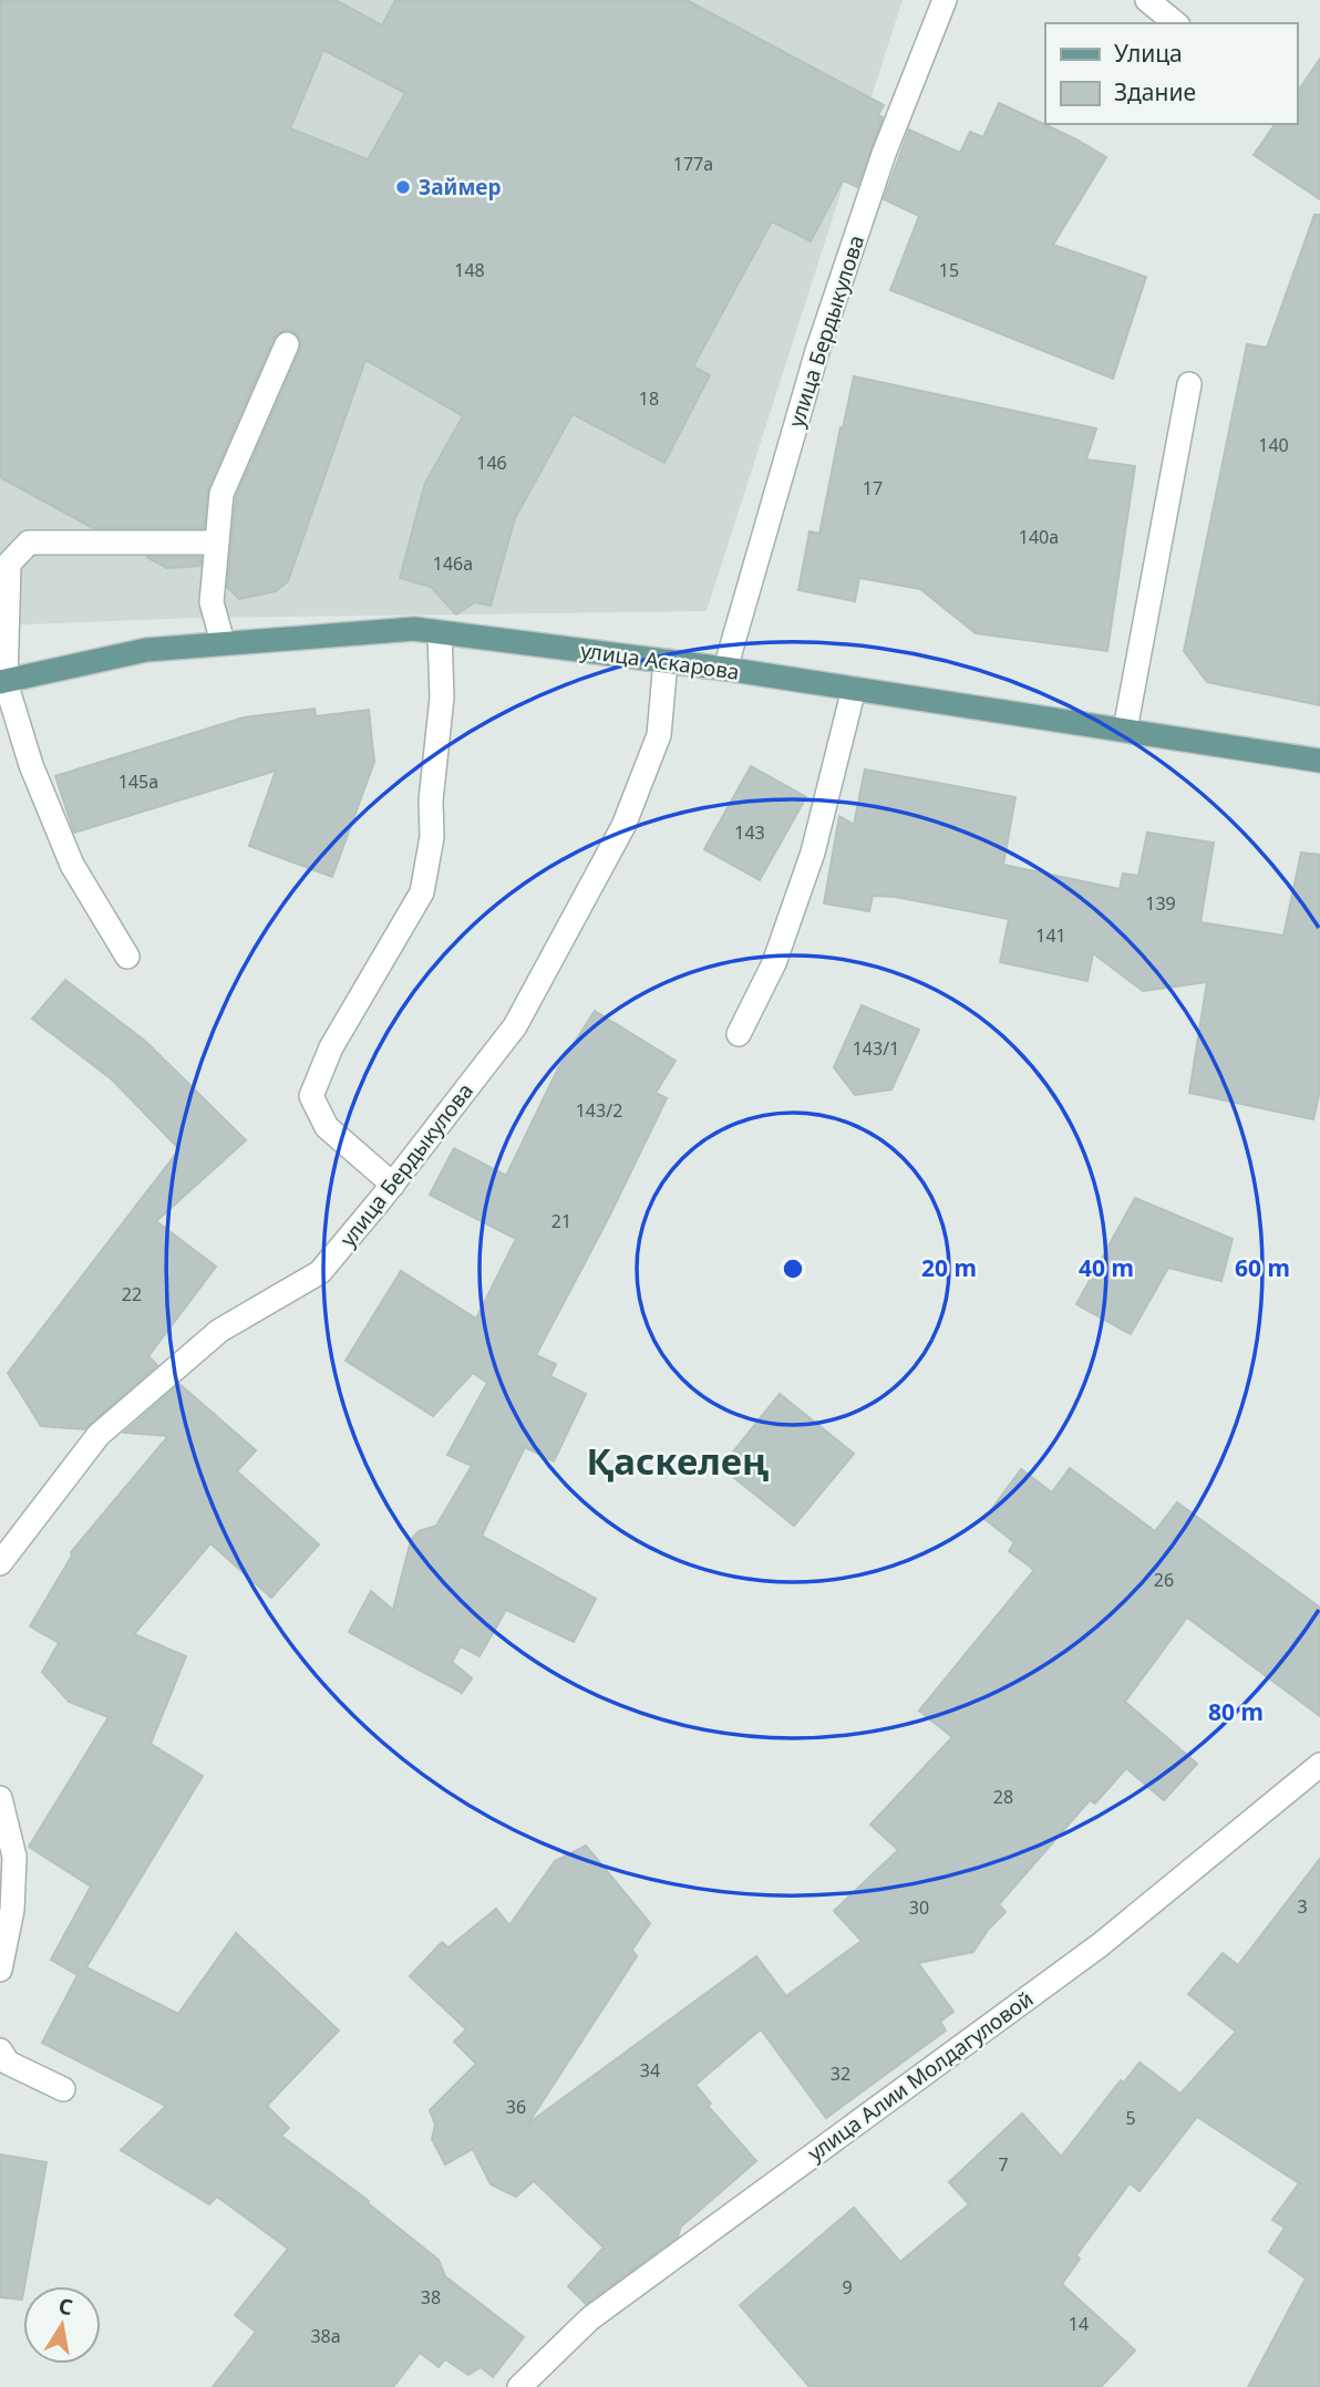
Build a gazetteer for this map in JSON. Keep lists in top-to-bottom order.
{
  "streets": {
    "main road": ["улица Аскарова"],
    "street": ["улица Бердыкулова", "улица Алии Молдагуловой"]
  },
  "crossings": [
    ["улица Бердыкулова", "улица Аскарова"]
  ],
  "districts": ["Қаскелең"],
  "places": ["Займер"],
  "house_numbers": [
    "177а",
    "148",
    "15",
    "18",
    "140",
    "146",
    "17",
    "140а",
    "146а",
    "145а",
    "143",
    "139",
    "141",
    "143/1",
    "143/2",
    "21",
    "22",
    "26",
    "28",
    "3",
    "30",
    "34",
    "32",
    "36",
    "5",
    "7",
    "9",
    "38",
    "14",
    "38а"
  ],
  "legend": ["Улица", "Здание"],
  "north": "top",
  "rings": [
    "20 m",
    "40 m",
    "60 m",
    "80 m"
  ]
}
